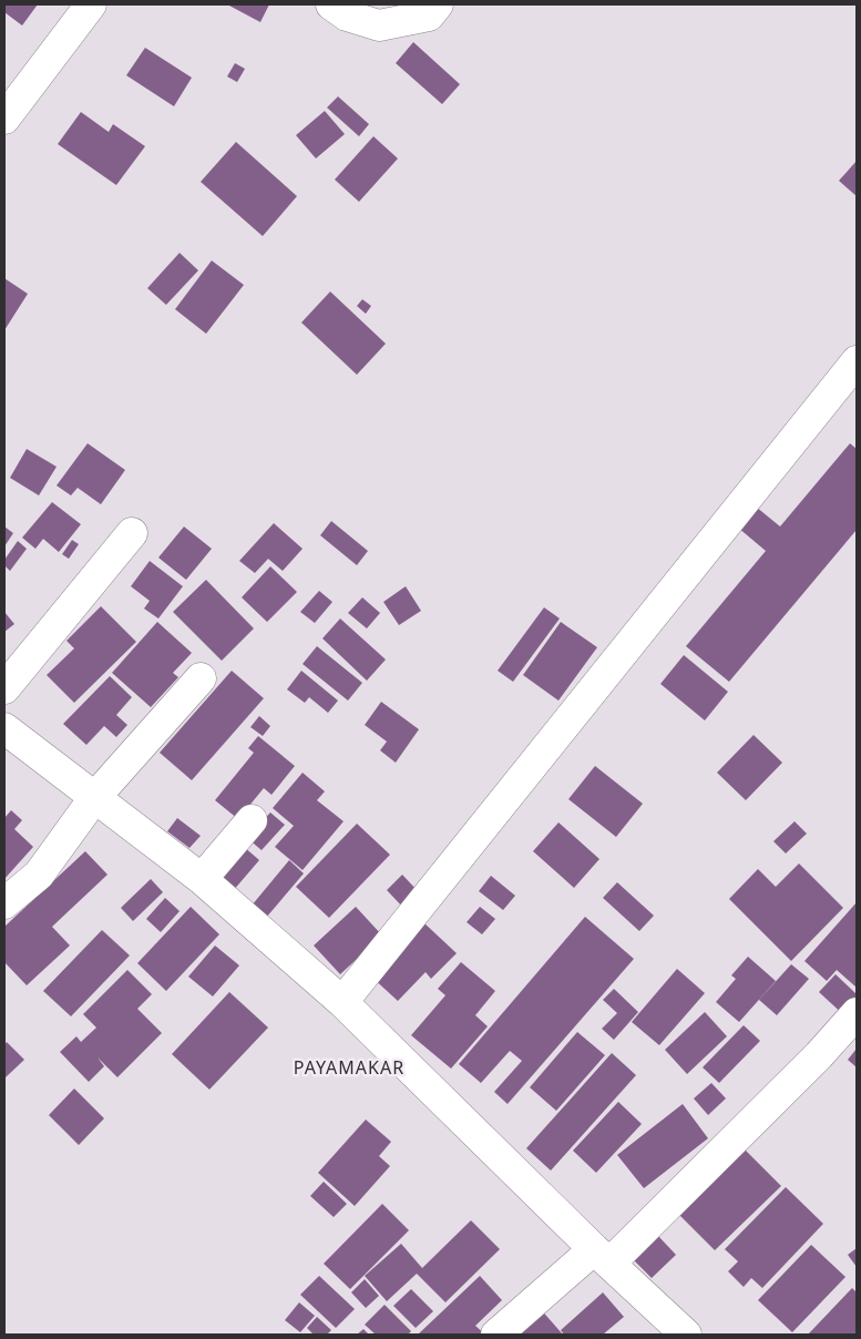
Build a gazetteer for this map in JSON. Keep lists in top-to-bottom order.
{
  "districts": ["PAYAMAKAR"]
}
